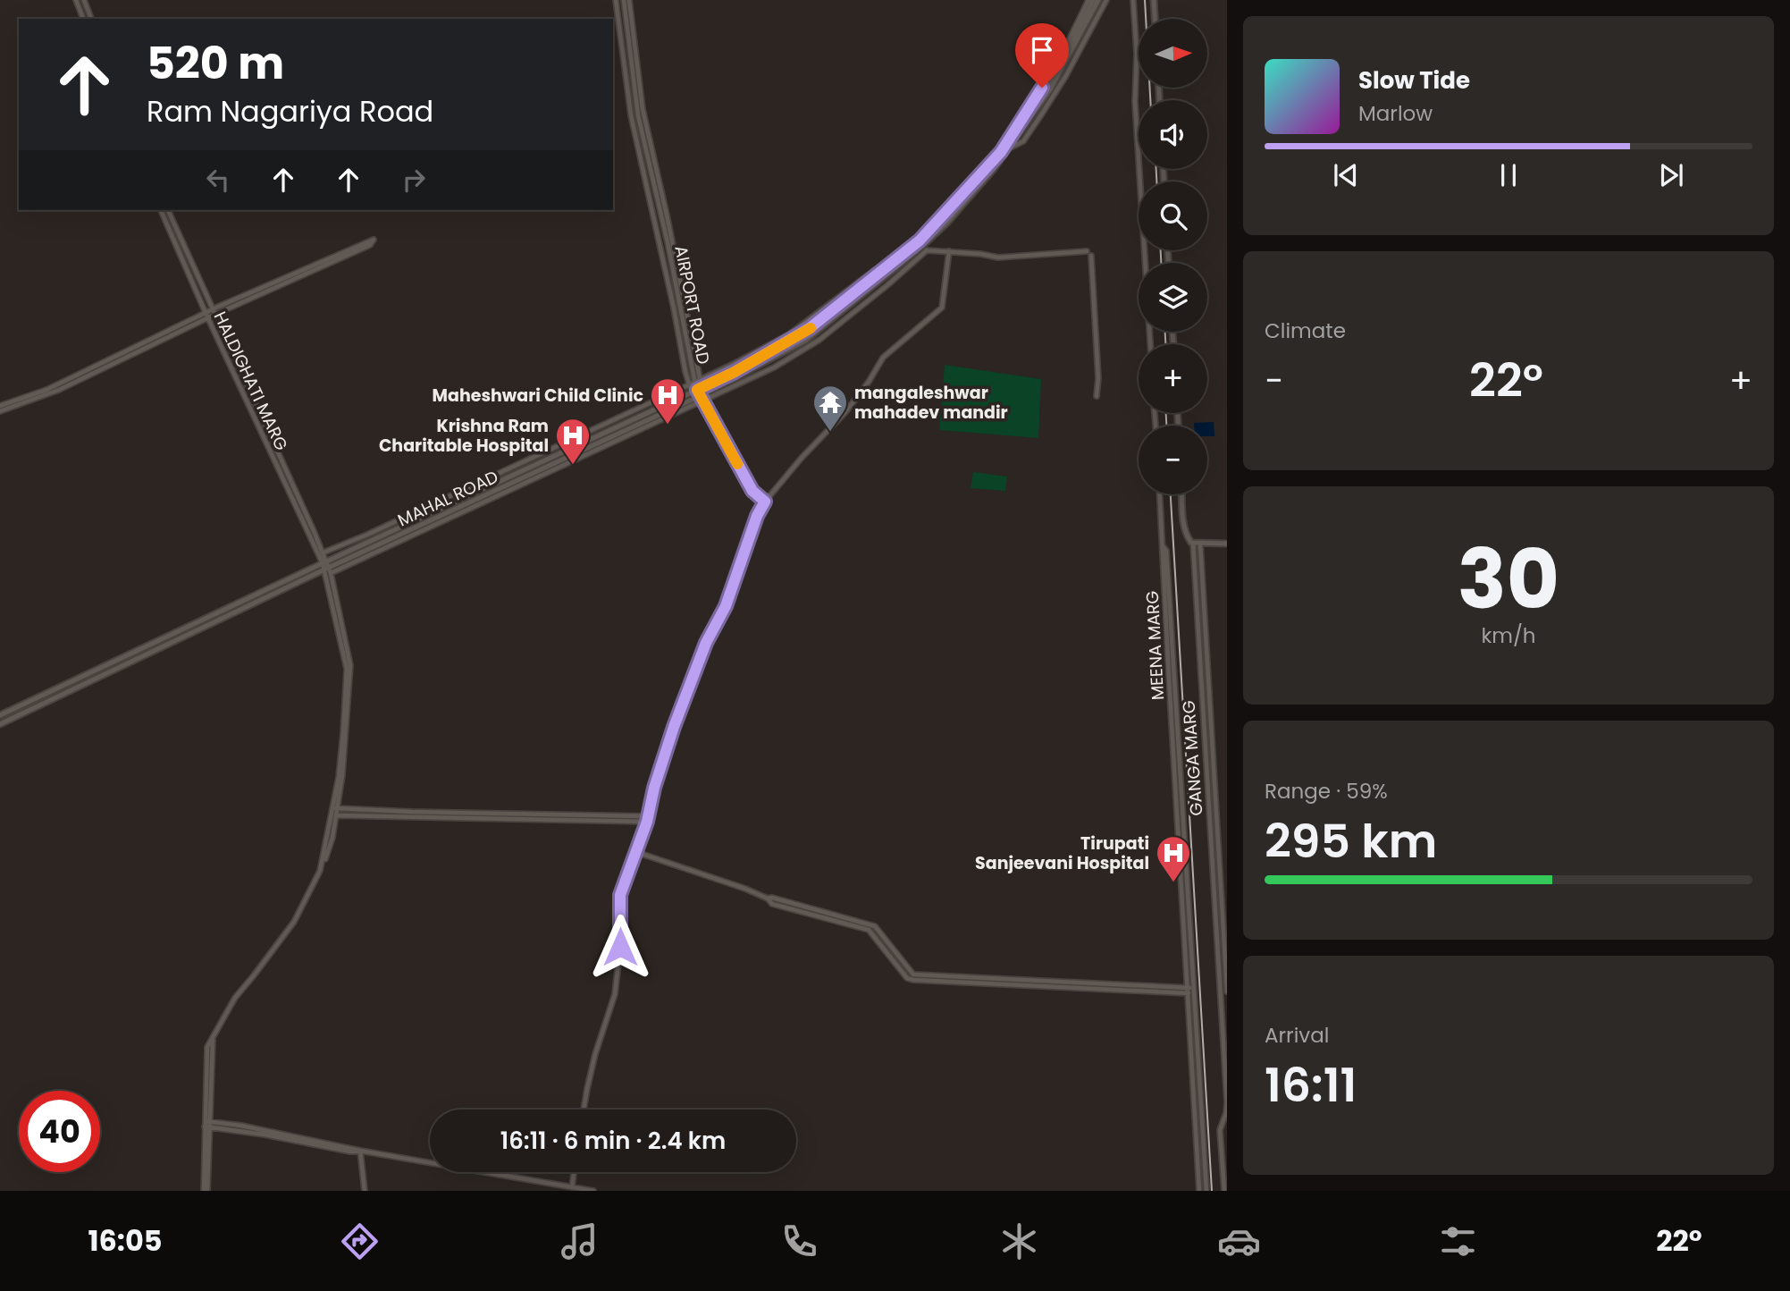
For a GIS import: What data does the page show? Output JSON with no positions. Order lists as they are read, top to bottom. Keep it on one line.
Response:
{"streets":{"main road":["MAHAL ROAD"],"street":["AIRPORT ROAD","HALDIGHATI MARG","MEENA MARG","GANGA MARG"]},"crossings":[["AIRPORT ROAD","MAHAL ROAD"],["HALDIGHATI MARG","MAHAL ROAD"]],"places":{"hospital":["Maheshwari Child Clinic","Krishna Ram Charitable Hospital","Tirupati Sanjeevani Hospital"],"temple":["mangaleshwar mahadev mandir"]},"north":"right","page":{"map_buttons":["+","−"],"turn":["520 m","Ram Nagariya Road"],"song":["Slow Tide","Marlow"],"tile":["Climate",["30","km/h"],["Range · 59%","295 km"],["Arrival","16:11"]],"heat":["−","22°","+"],"limit":"40","trip":"16:11 · 6 min · 2.4 km","tabs":["16:05","22°"]}}
